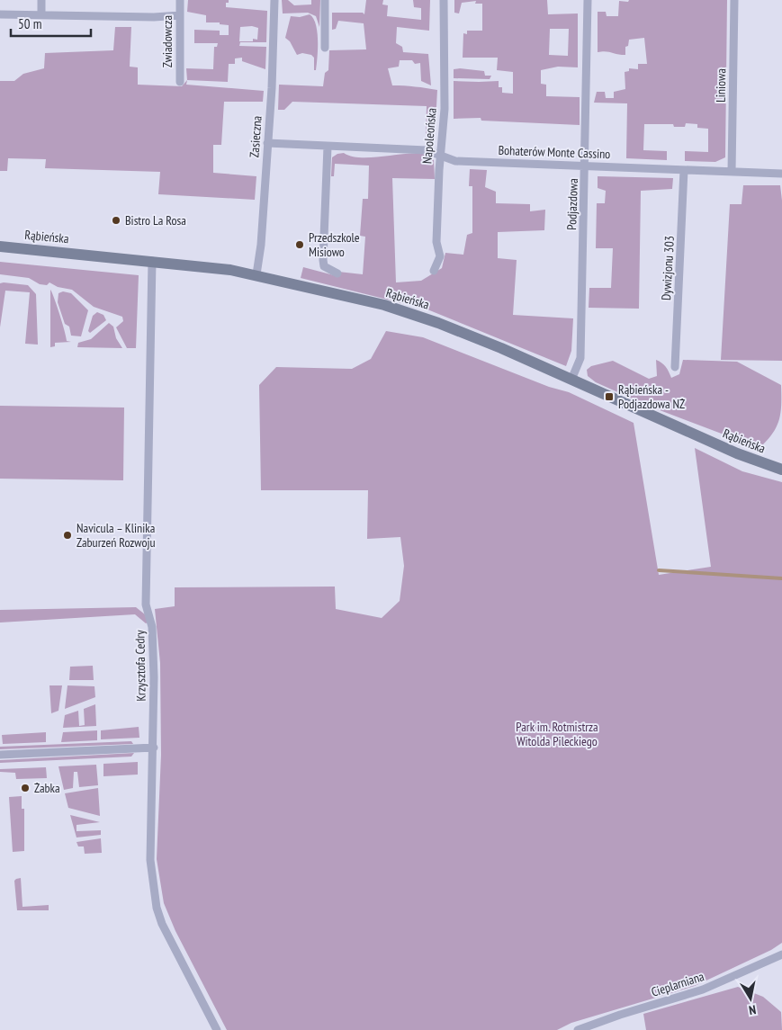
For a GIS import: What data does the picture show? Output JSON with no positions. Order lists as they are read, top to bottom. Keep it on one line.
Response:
{"streets":{"street":["Zwiadowcza","Liniowa","Napoleońska","Zasieczna","Bohaterów Monte Cassino","Podjazdowa","Rąbieńska","Dywizjonu 303","Krzysztofa Cedry","Cieplarniana"]},"crossings":[["Liniowa","Bohaterów Monte Cassino"],["Napoleońska","Bohaterów Monte Cassino"],["Zasieczna","Bohaterów Monte Cassino"],["Zasieczna","Rąbieńska"],["Bohaterów Monte Cassino","Podjazdowa"],["Bohaterów Monte Cassino","Dywizjonu 303"],["Podjazdowa","Rąbieńska"],["Rąbieńska","Krzysztofa Cedry"]],"parks":["Park im. Rotmistrza Witolda Pileckiego"],"places":{"other":["Bistro La Rosa","Przedszkole Misiowo","Navicula – Klinika Zaburzeń Rozwoju","Żabka"],"transit":["Rąbieńska - Podjazdowa NŻ"]},"scale_bar":"50 m","north":"bottom"}
